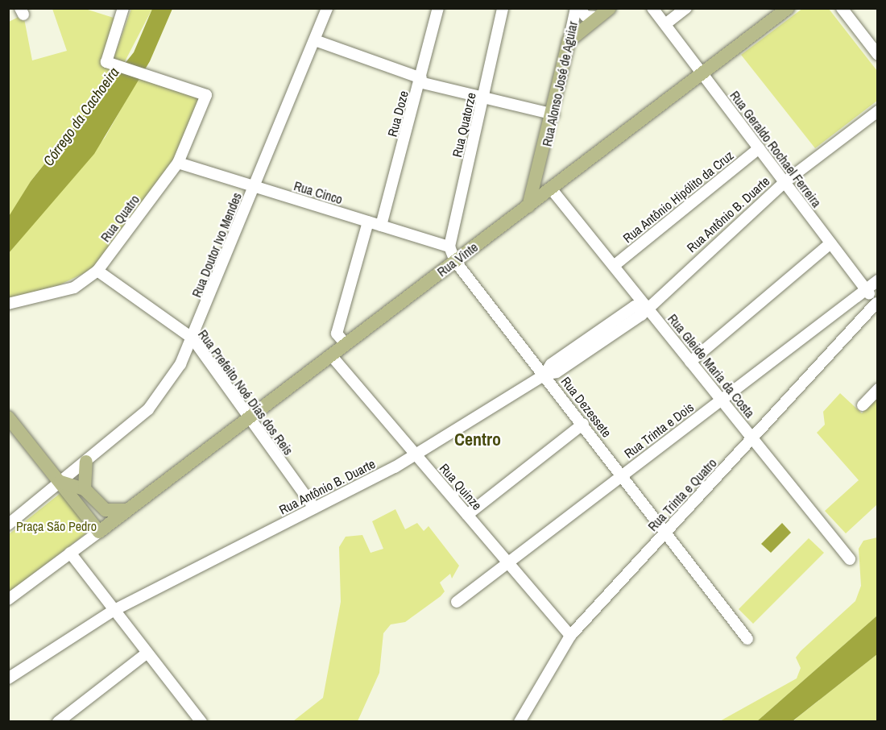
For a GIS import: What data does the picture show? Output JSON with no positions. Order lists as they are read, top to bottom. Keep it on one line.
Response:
{"streets":{"main road":["Rua Alonso José de Aguiar","Rua Vinte"],"street":["Rua Doze","Rua Quatorze","Rua Geraldo Rochael Ferreira","Rua Cinco","Rua Antônio Hipólito da Cruz","Rua Antônio B. Duarte","Rua Quatro","Rua Doutor Ivo Mendes","Rua Gleide Maria da Costa","Rua Prefeito Noé Dias dos Reis","Rua Dezessete","Rua Trinta e Dois","Rua Quinze","Rua Trinta e Quatro"]},"crossings":[["Rua Alonso José de Aguiar","Rua Vinte"],["Rua Doze","Rua Cinco"],["Rua Quatorze","Rua Cinco"],["Rua Quatorze","Rua Dezessete"],["Rua Geraldo Rochael Ferreira","Rua Antônio Hipólito da Cruz"],["Rua Geraldo Rochael Ferreira","Rua Antônio B. Duarte"],["Rua Geraldo Rochael Ferreira","Rua Vinte"],["Rua Geraldo Rochael Ferreira","Rua Trinta e Dois"],["Rua Geraldo Rochael Ferreira","Rua Trinta e Quatro"],["Rua Cinco","Rua Quatro"],["Rua Cinco","Rua Doutor Ivo Mendes"],["Rua Cinco","Rua Dezessete"],["Rua Antônio Hipólito da Cruz","Rua Gleide Maria da Costa"],["Rua Antônio B. Duarte","Rua Gleide Maria da Costa"],["Rua Antônio B. Duarte","Rua Prefeito Noé Dias dos Reis"],["Rua Antônio B. Duarte","Rua Dezessete"],["Rua Antônio B. Duarte","Rua Quinze"],["Rua Quatro","Rua Prefeito Noé Dias dos Reis"],["Rua Doutor Ivo Mendes","Rua Prefeito Noé Dias dos Reis"],["Rua Vinte","Rua Gleide Maria da Costa"],["Rua Vinte","Rua Prefeito Noé Dias dos Reis"],["Rua Vinte","Rua Dezessete"],["Rua Vinte","Rua Quinze"],["Rua Gleide Maria da Costa","Rua Trinta e Dois"],["Rua Gleide Maria da Costa","Rua Trinta e Quatro"],["Rua Dezessete","Rua Trinta e Dois"],["Rua Dezessete","Rua Trinta e Quatro"],["Rua Trinta e Dois","Rua Quinze"],["Rua Quinze","Rua Trinta e Quatro"]],"districts":["Centro"],"water":["Córrego da Cachoeira"],"parks":["Praça São Pedro"]}
